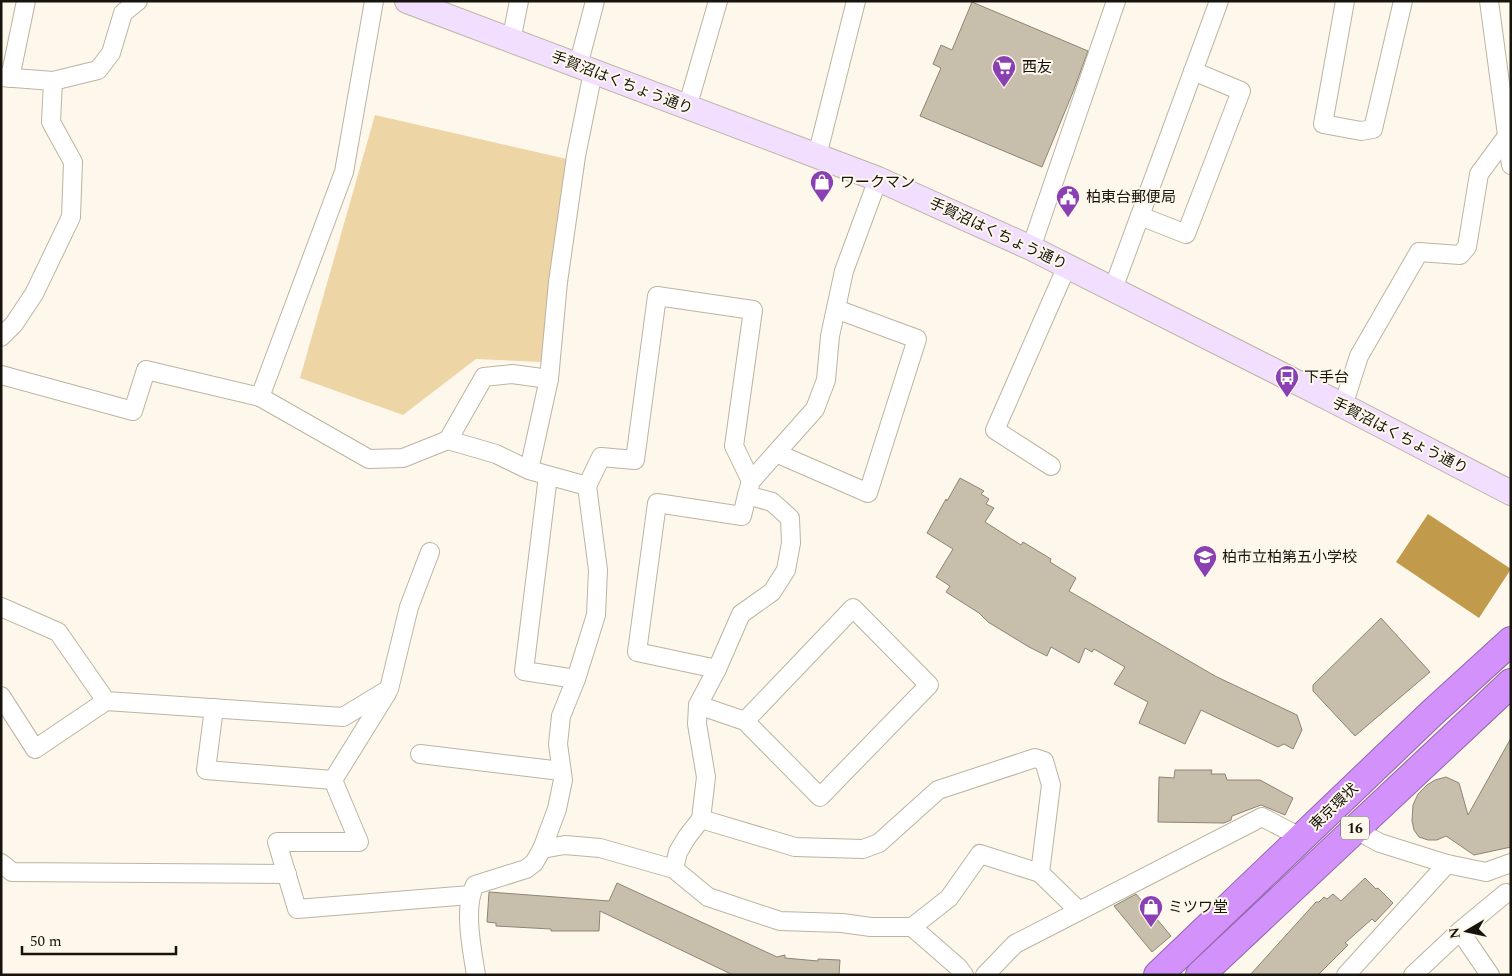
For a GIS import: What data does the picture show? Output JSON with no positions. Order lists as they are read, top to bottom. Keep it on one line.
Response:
{"streets":{"highway":["東京環状","16"],"street":["手賀沼はくちょう通り"]},"places":{"supermarket":["西友"],"shop":["ワークマン","ミツワ堂"],"public building":["柏東台郵便局"],"bus stop":["下手台"],"school or university":["柏市立柏第五小学校"]},"scale_bar":"50 m","north":"left"}
